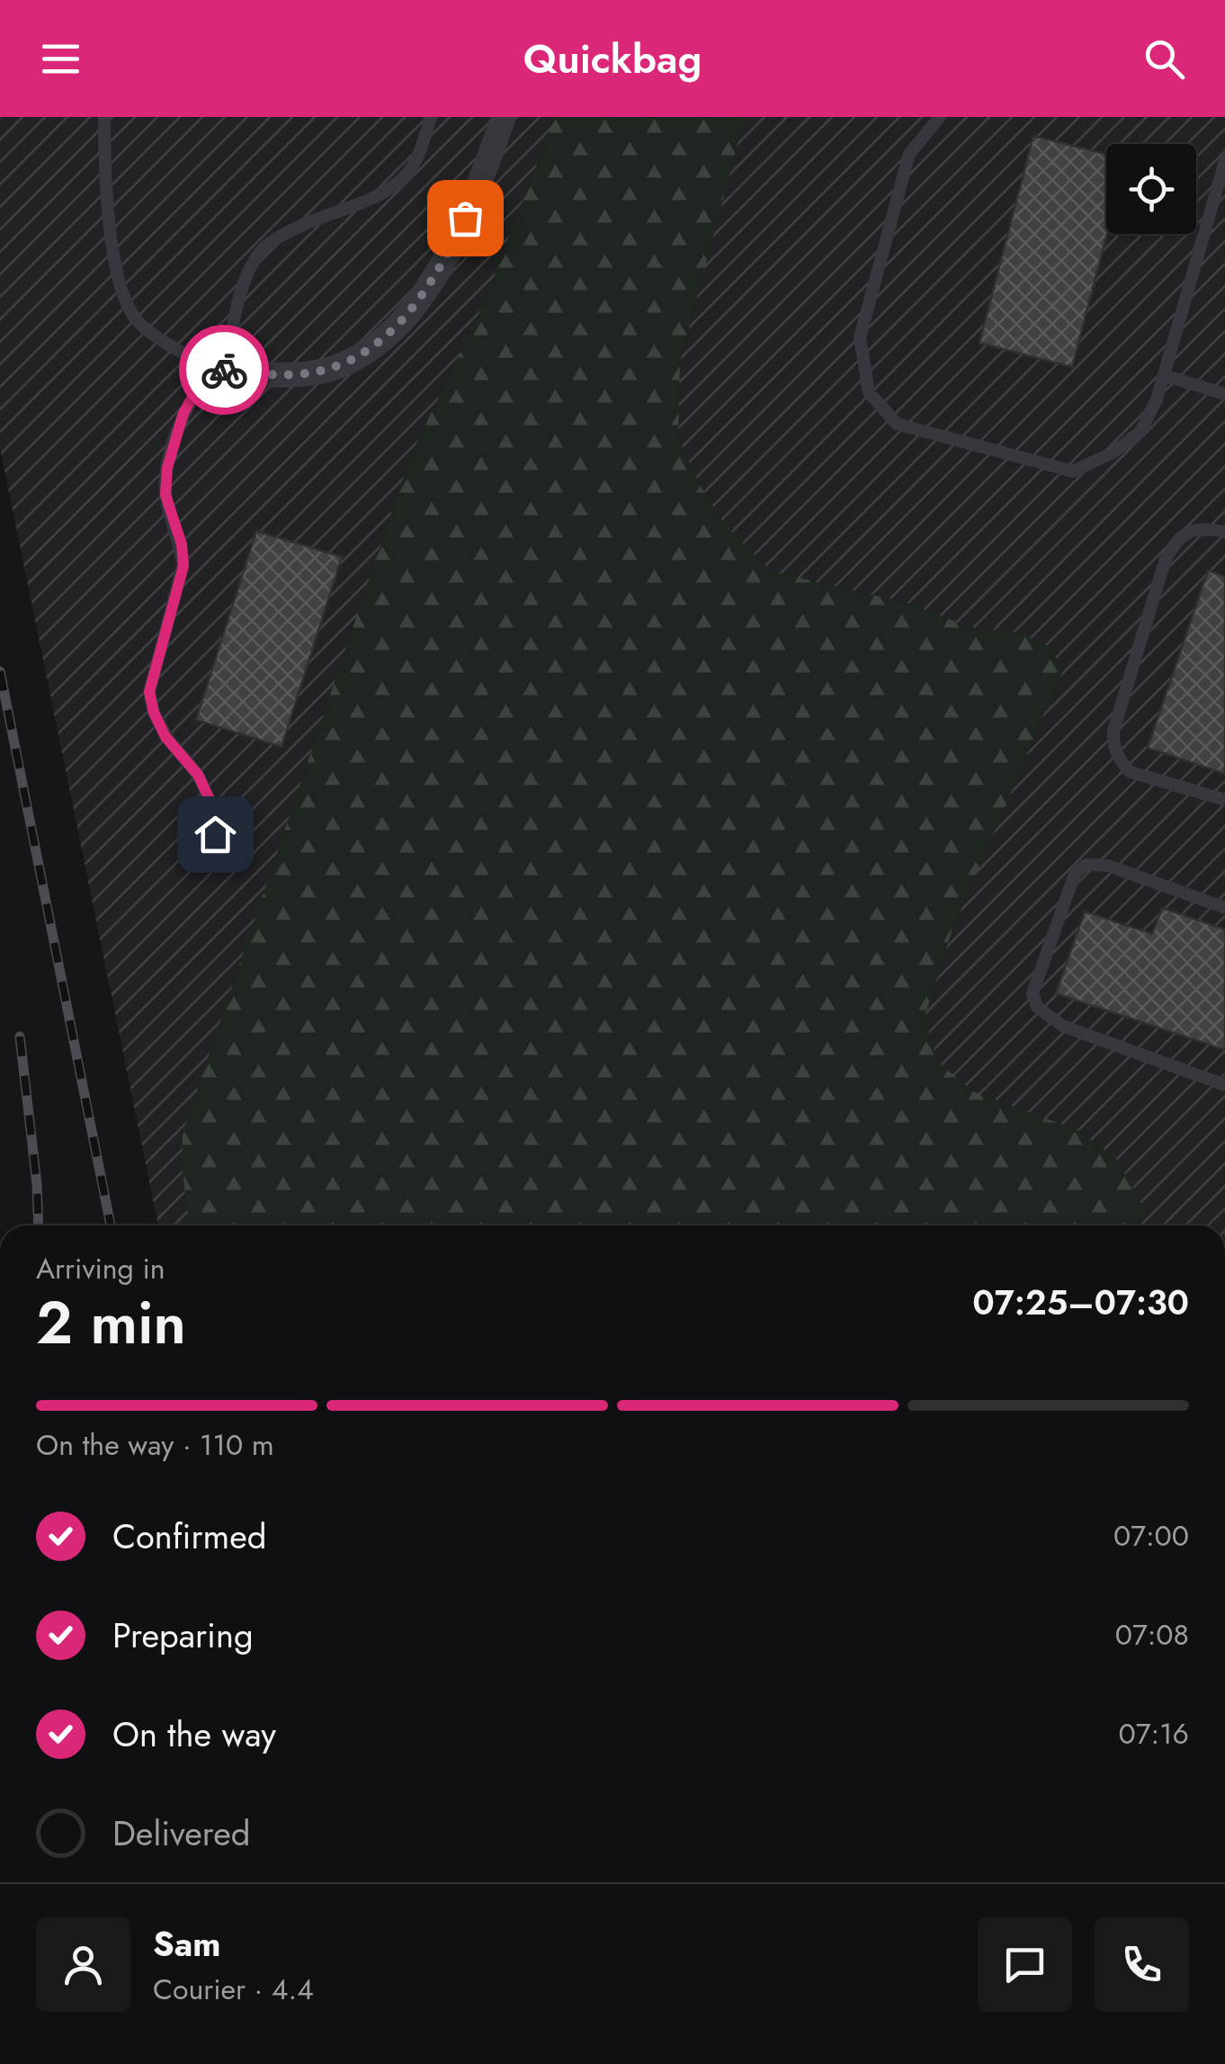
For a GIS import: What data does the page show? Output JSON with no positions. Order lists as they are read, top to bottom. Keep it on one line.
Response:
{"page":{"header":"Quickbag","heading":["2 min","Arriving in","07:25–07:30"],"panel":["Sam","Courier · 4.4"],"bar":"On the way · 110 m","list":[["Confirmed","07:00"],["Preparing","07:08"],["On the way","07:16"],"Delivered"]}}
